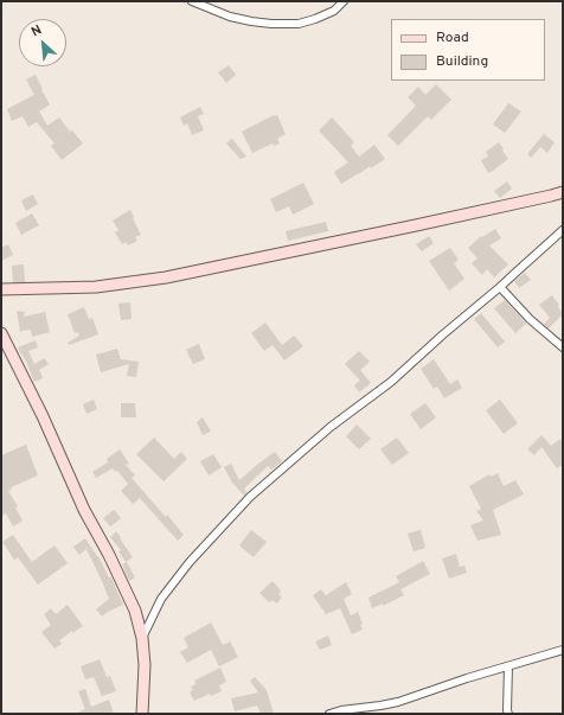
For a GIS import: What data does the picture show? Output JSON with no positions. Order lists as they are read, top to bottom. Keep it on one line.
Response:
{"legend":["Road","Building"],"north":"top left"}
